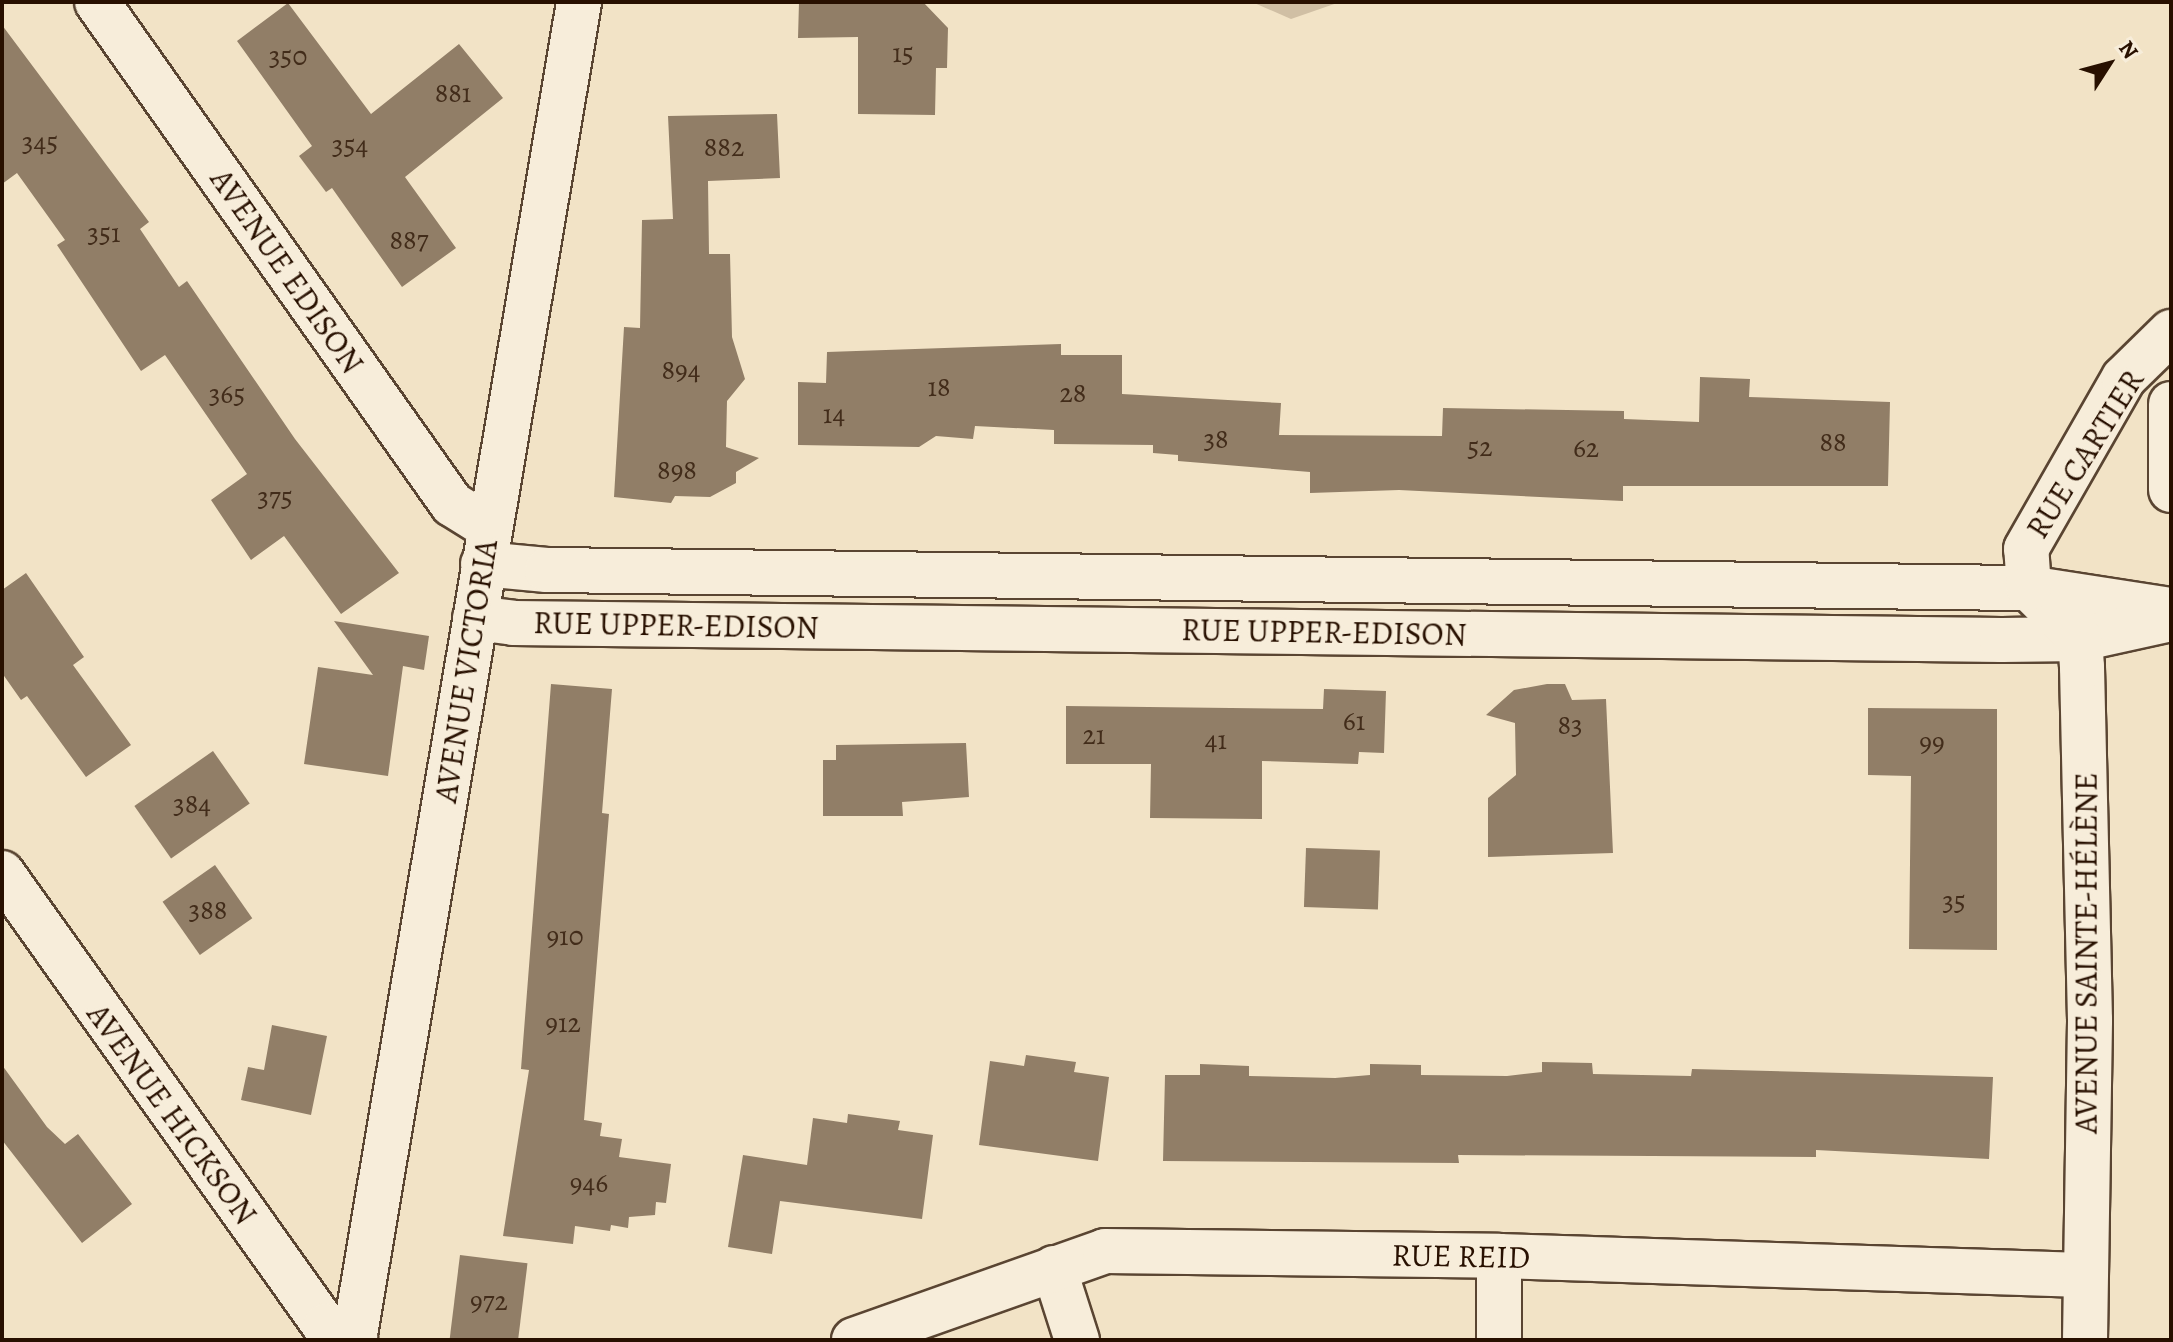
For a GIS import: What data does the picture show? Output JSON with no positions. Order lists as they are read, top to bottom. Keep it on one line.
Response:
{"streets":{"street":["AVENUE EDISON","RUE CARTIER","RUE UPPER-EDISON","AVENUE VICTORIA","AVENUE SAINTE-HÉLÈNE","AVENUE HICKSON","RUE REID"]},"crossings":[["AVENUE EDISON","RUE UPPER-EDISON"],["AVENUE EDISON","AVENUE VICTORIA"],["RUE CARTIER","RUE UPPER-EDISON"],["RUE UPPER-EDISON","AVENUE VICTORIA"],["RUE UPPER-EDISON","AVENUE SAINTE-HÉLÈNE"],["AVENUE VICTORIA","AVENUE HICKSON"],["AVENUE SAINTE-HÉLÈNE","RUE REID"]],"house_numbers":["15","350","881","345","354","882","351","887","894","18","28","365","14","38","88","52","62","898","375","61","83","21","41","99","384","35","388","910","912","946","972"],"north":"top right"}
